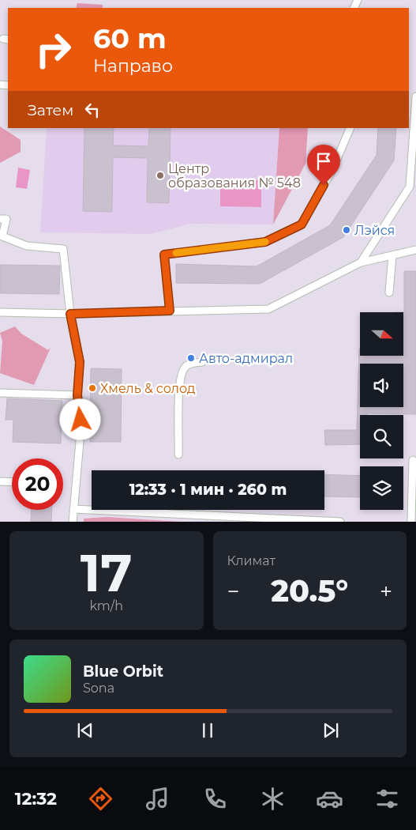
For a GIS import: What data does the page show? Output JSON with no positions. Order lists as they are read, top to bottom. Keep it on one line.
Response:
{"places":["Центр образования № 548","Лэйся","Авто-адмирал","Хмель & солод"],"north":"right","page":{"turn":["60 m","Направо"],"then":"Затем","limit":"20","trip":"12:33 · 1 мин · 260 m","tile":[["17","km/h"],"Климат"],"heat":["−","20.5°","+"],"song":["Blue Orbit","Sona"],"tabs":"12:32"}}
